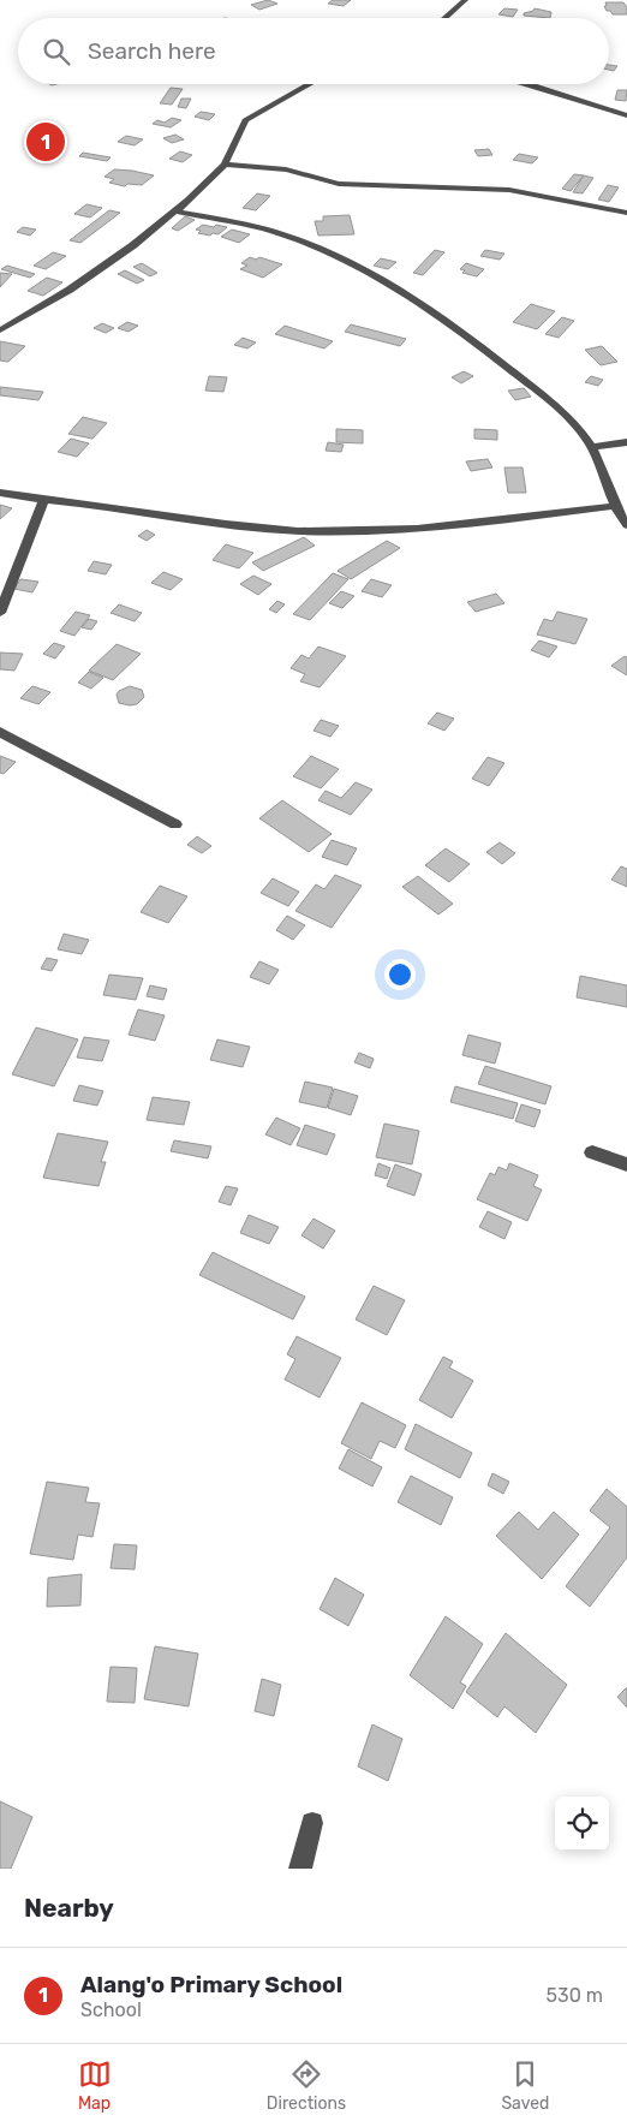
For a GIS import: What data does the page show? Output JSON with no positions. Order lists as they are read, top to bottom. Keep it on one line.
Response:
{"page":{"search":"Search here","pins":"1","heading":"Nearby","list":[{"mark":"1","name":"Alang'o Primary School","note":"School","value":"530 m"}],"nav":["Map","Directions","Saved"]}}
